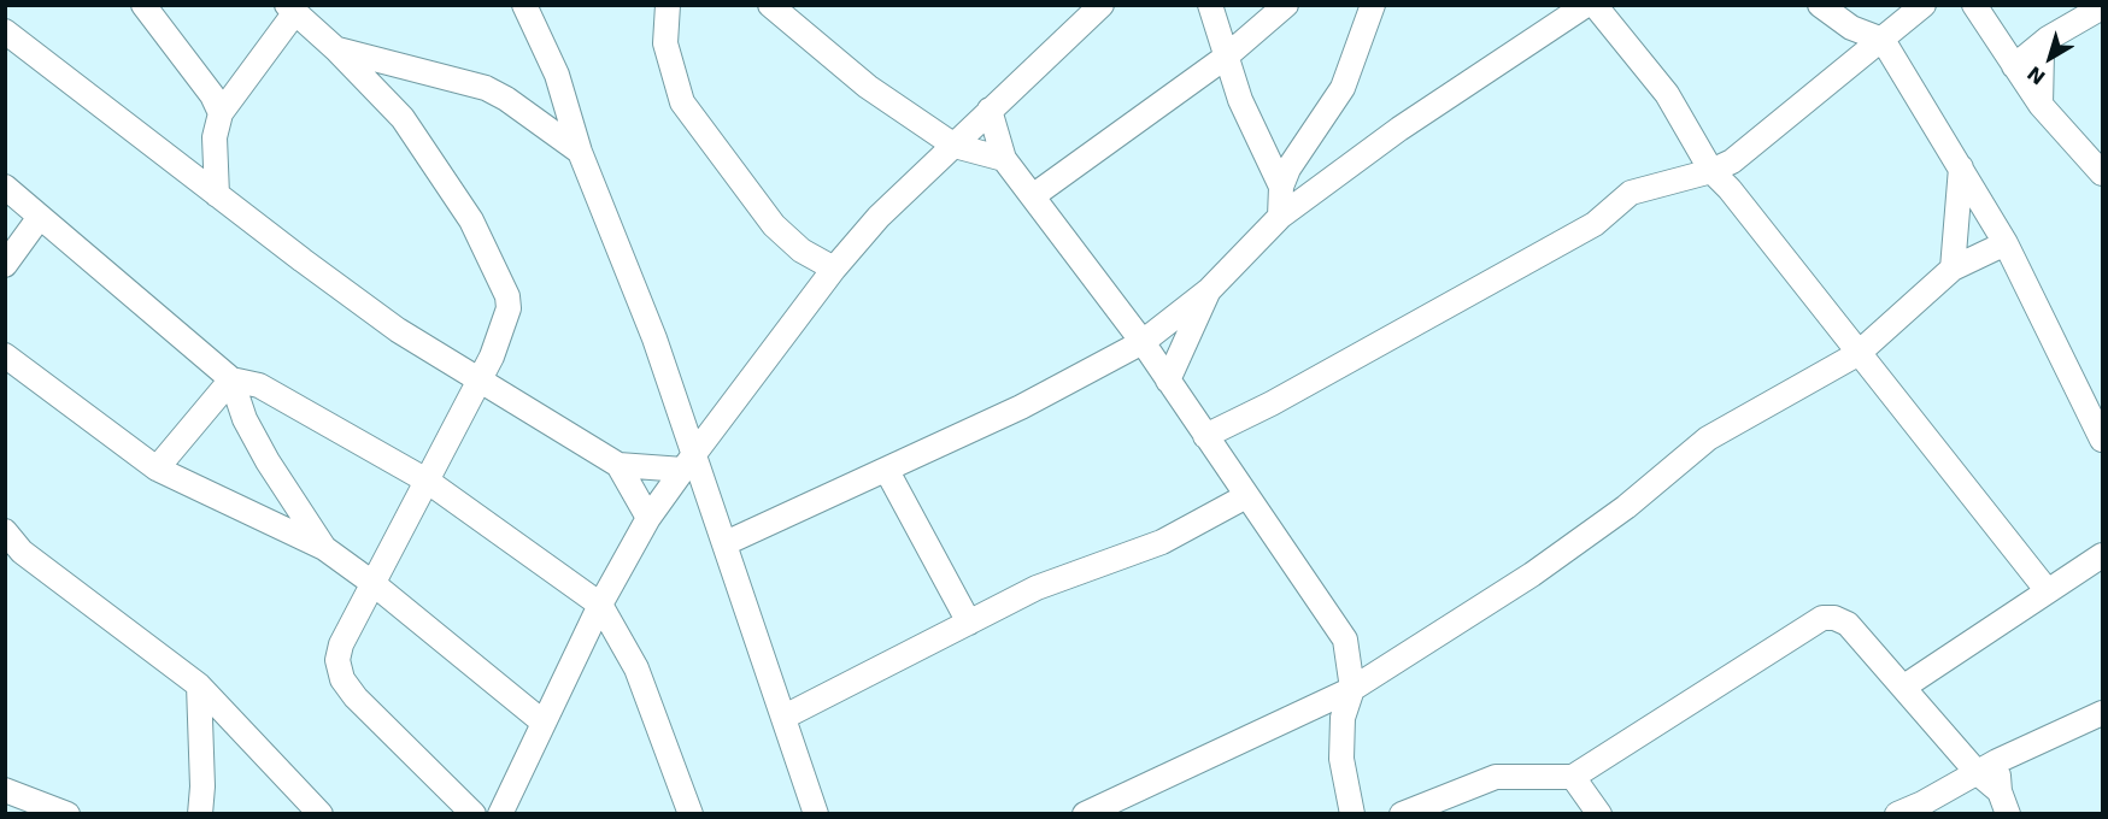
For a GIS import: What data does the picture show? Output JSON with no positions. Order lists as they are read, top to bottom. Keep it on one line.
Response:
{"north":"bottom left"}
